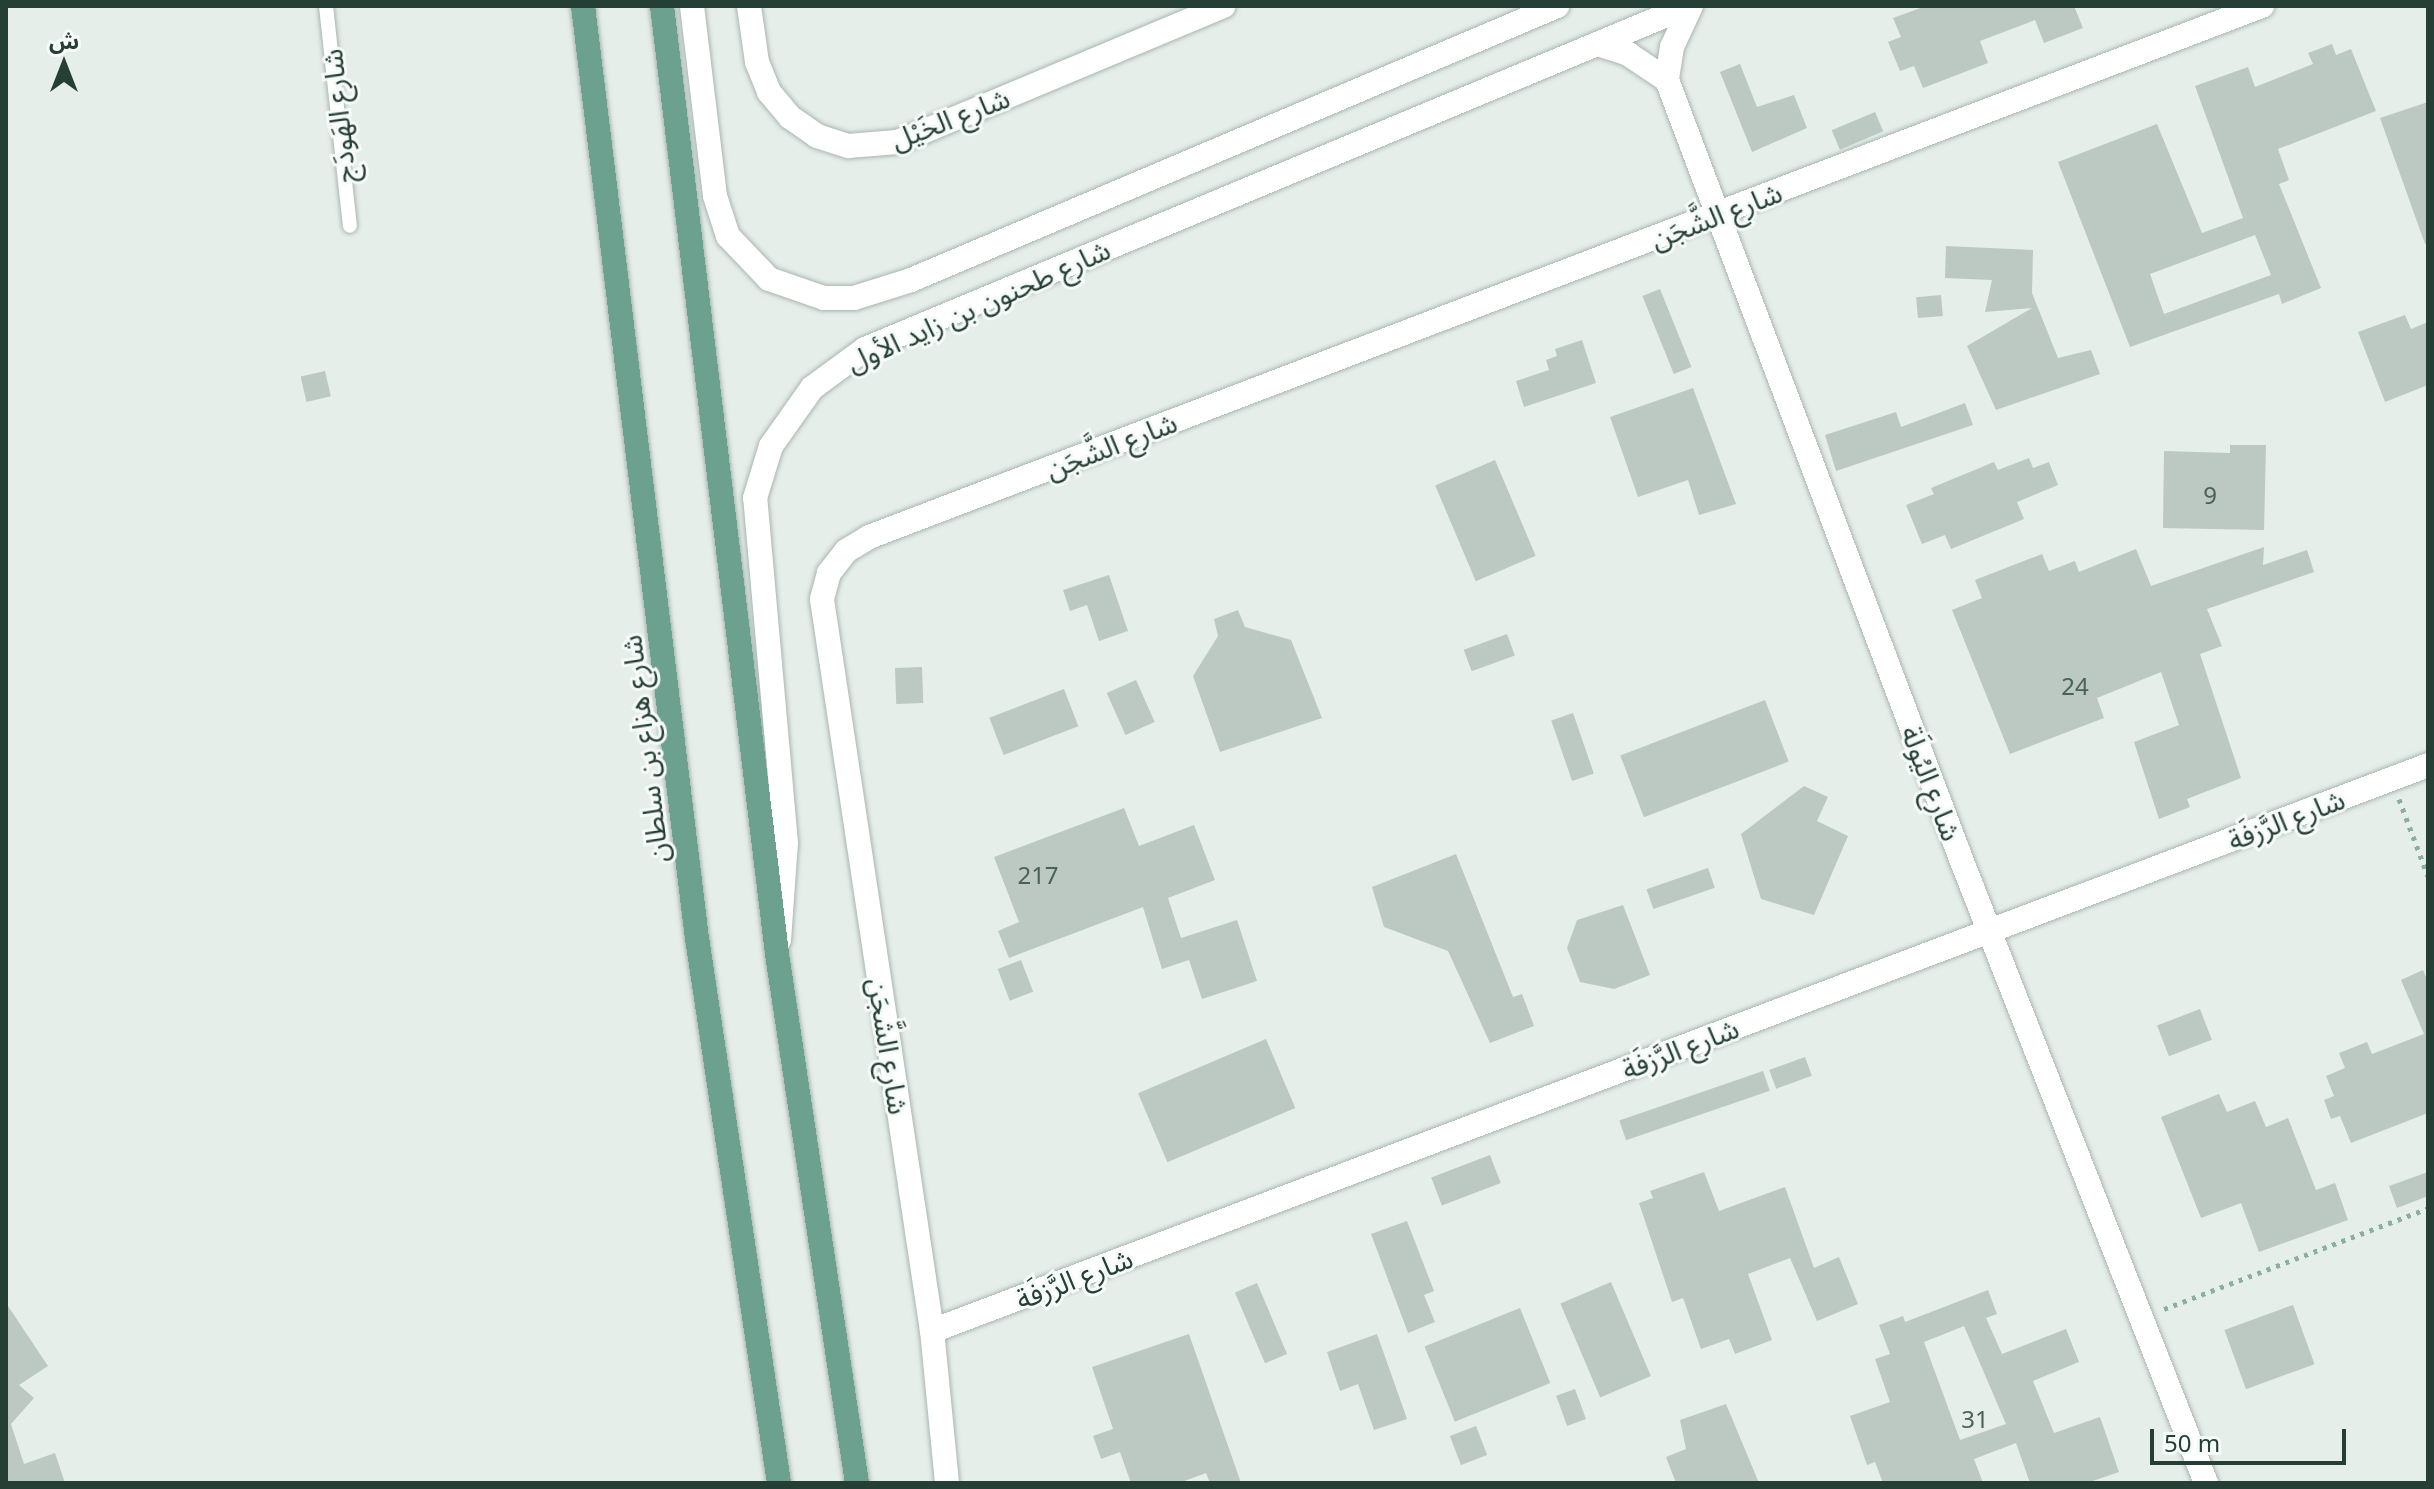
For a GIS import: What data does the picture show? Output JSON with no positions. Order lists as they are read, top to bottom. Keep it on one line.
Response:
{"streets":{"main road":["شارع هزاع بن سلطان"],"street":["شارع الخَيْل","شارع الشَّجَن","شارع طحنون بن زايد الأول","شارع اليُولَة","شارع الرَّزفَة"],"lane":["شارع الهَودَج"]},"crossings":[["شارع الشَّجَن","شارع اليُولَة"],["شارع الشَّجَن","شارع الرَّزفَة"],["شارع اليُولَة","شارع الرَّزفَة"]],"house_numbers":["9","24","217","31"],"scale_bar":"50 m","north":"top"}
